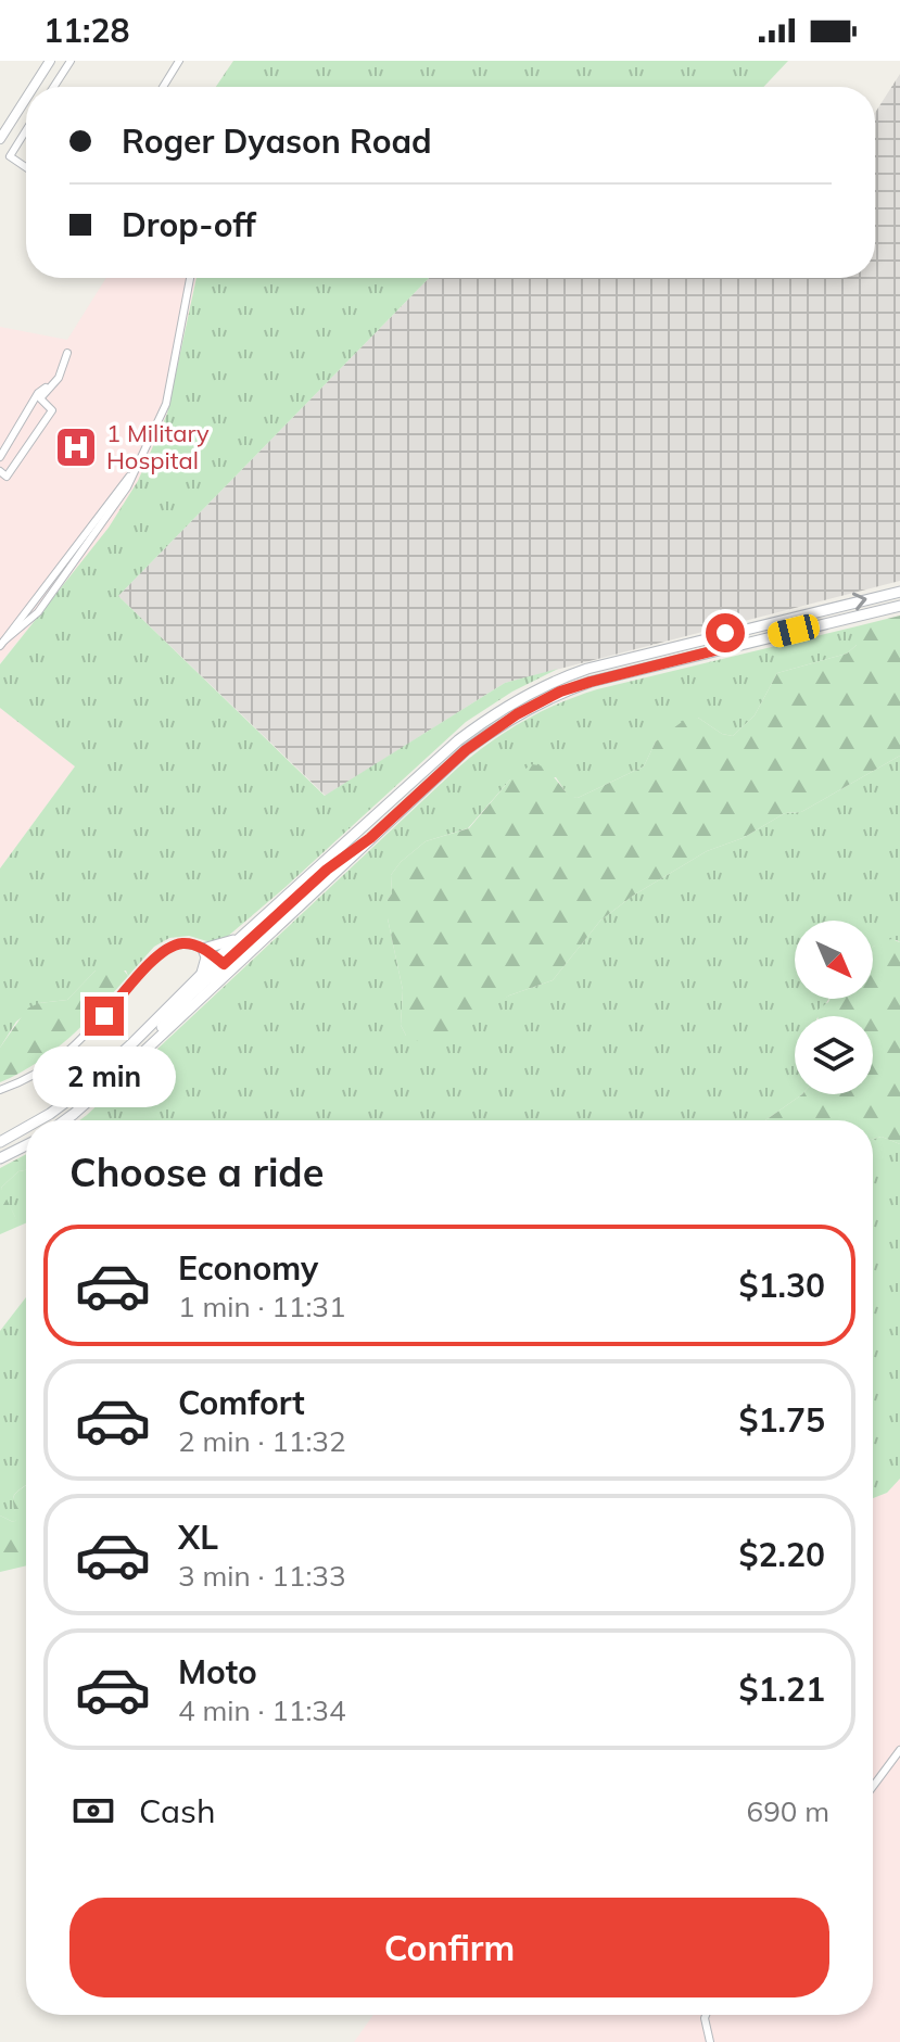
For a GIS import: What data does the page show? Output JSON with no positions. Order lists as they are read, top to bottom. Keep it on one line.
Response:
{"places":{"hospital":["1 Military Hospital"]},"north":"bottom right","page":{"status":"11:28","banner":["Roger Dyason Road","Drop-off"],"bubble":"2 min","heading":"Choose a ride","list":[{"name":"Economy","note":"1 min · 11:31","value":"$1.30"},{"name":"Comfort","note":"2 min · 11:32","value":"$1.75"},{"name":"XL","note":"3 min · 11:33","value":"$2.20"},{"name":"Moto","note":"4 min · 11:34","value":"$1.21"}],"pay":["Cash","690 m"],"buttons":"Confirm"}}
